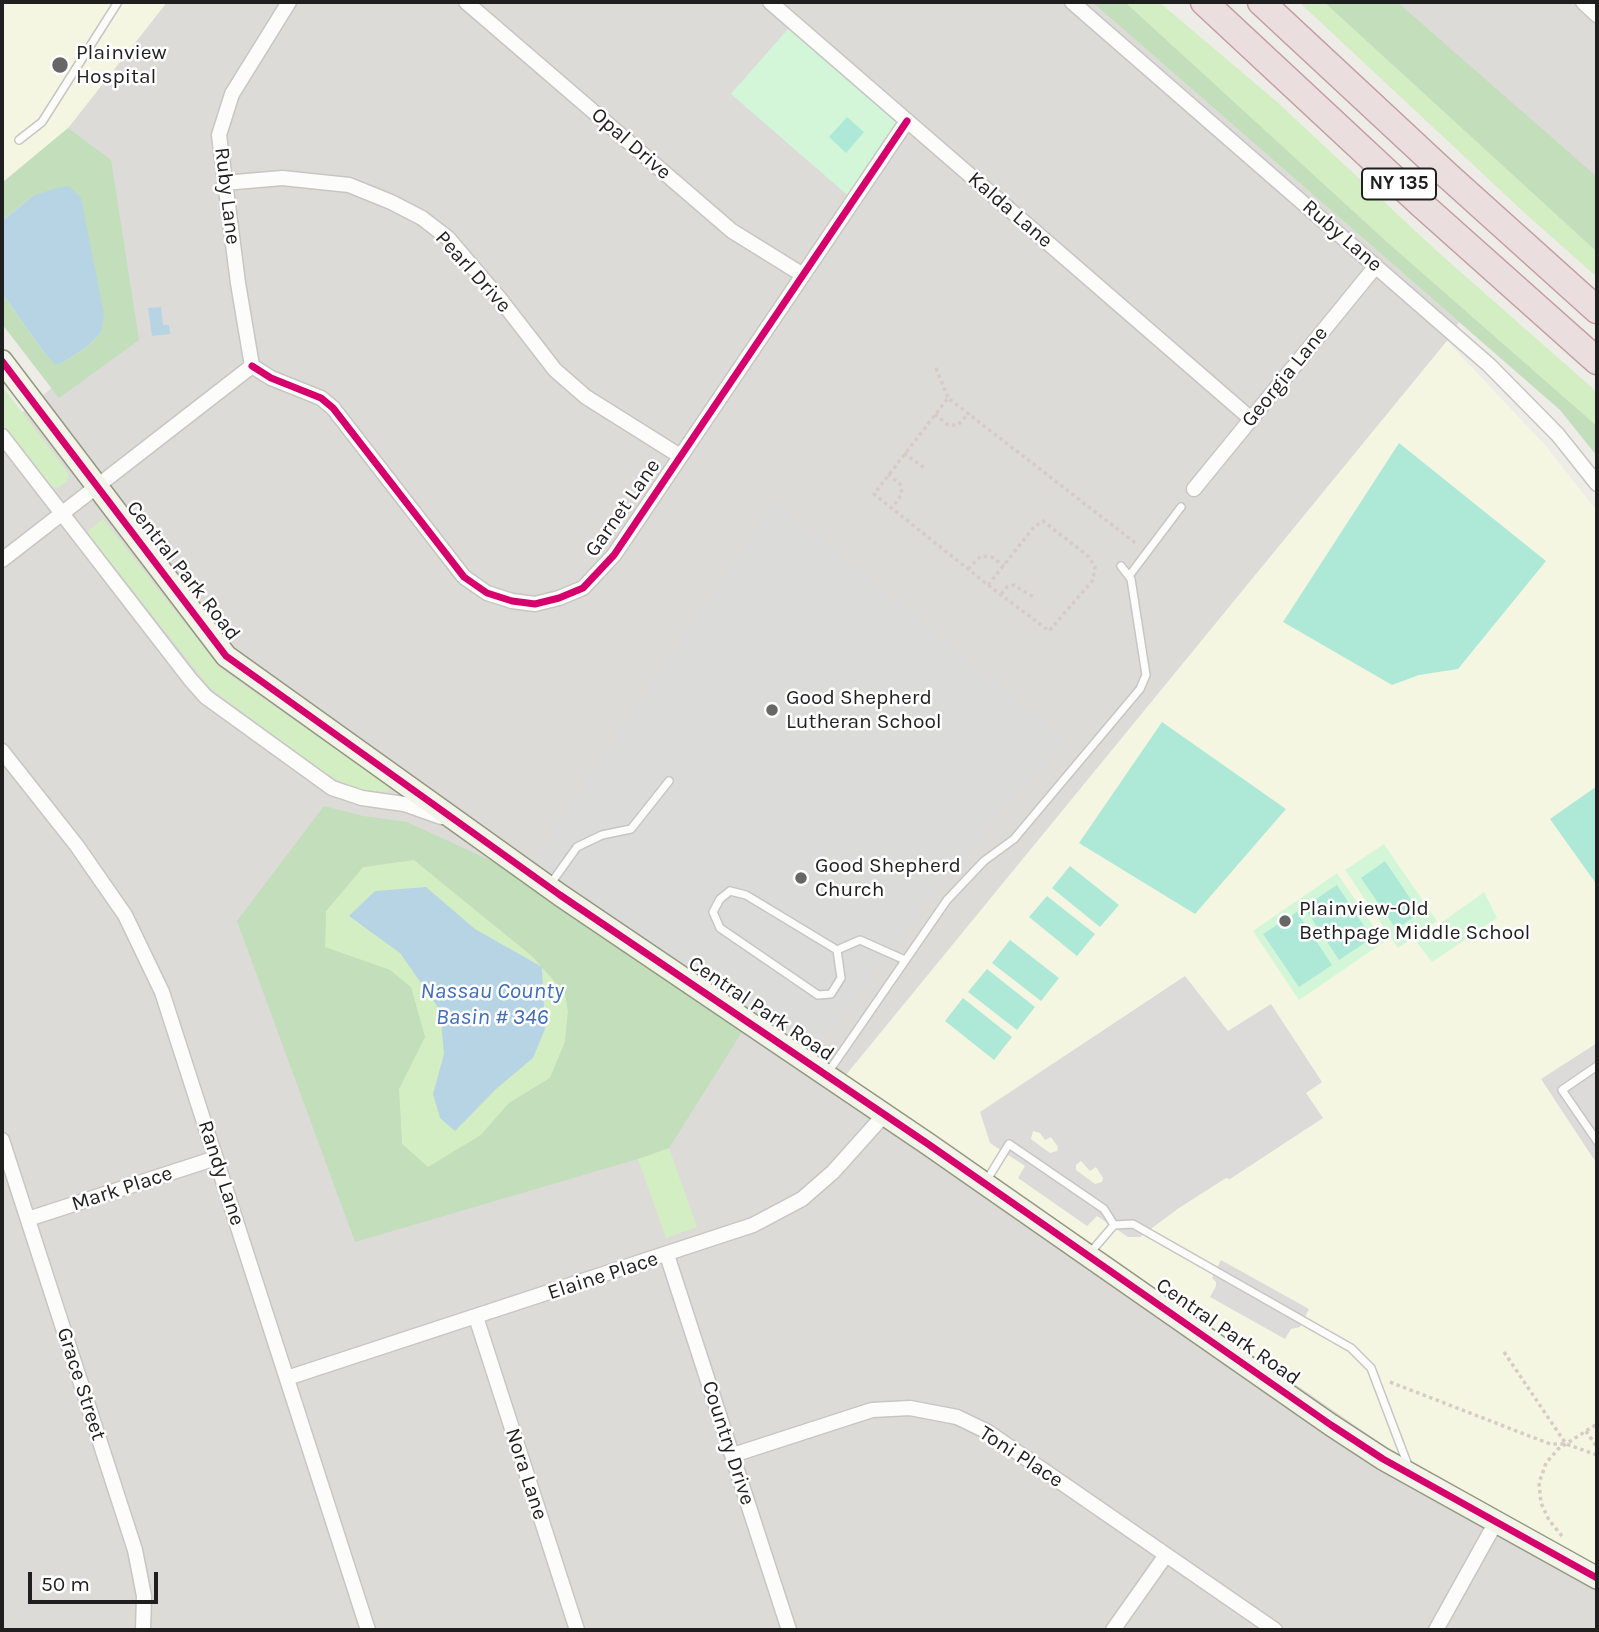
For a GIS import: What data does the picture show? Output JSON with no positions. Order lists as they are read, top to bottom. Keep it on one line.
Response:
{"streets":{"highway":["NY 135"],"street":["Opal Drive","Ruby Lane","Kalda Lane","Pearl Drive","Georgia Lane","Garnet Lane","Central Park Road","Randy Lane","Mark Place","Elaine Place","Grace Street","Country Drive","Toni Place","Nora Lane"]},"crossings":[["Opal Drive","Garnet Lane"],["Ruby Lane","Pearl Drive"],["Ruby Lane","Georgia Lane"],["Ruby Lane","Garnet Lane"],["Kalda Lane","Georgia Lane"],["Kalda Lane","Garnet Lane"],["Pearl Drive","Garnet Lane"],["Central Park Road","Elaine Place"],["Randy Lane","Mark Place"],["Randy Lane","Elaine Place"],["Mark Place","Grace Street"],["Elaine Place","Country Drive"],["Elaine Place","Nora Lane"],["Country Drive","Toni Place"]],"water":["Nassau County Basin # 346"],"places":["Plainview Hospital","Good Shepherd Lutheran School","Good Shepherd Church","Plainview-Old Bethpage Middle School"],"scale_bar":"50 m"}
